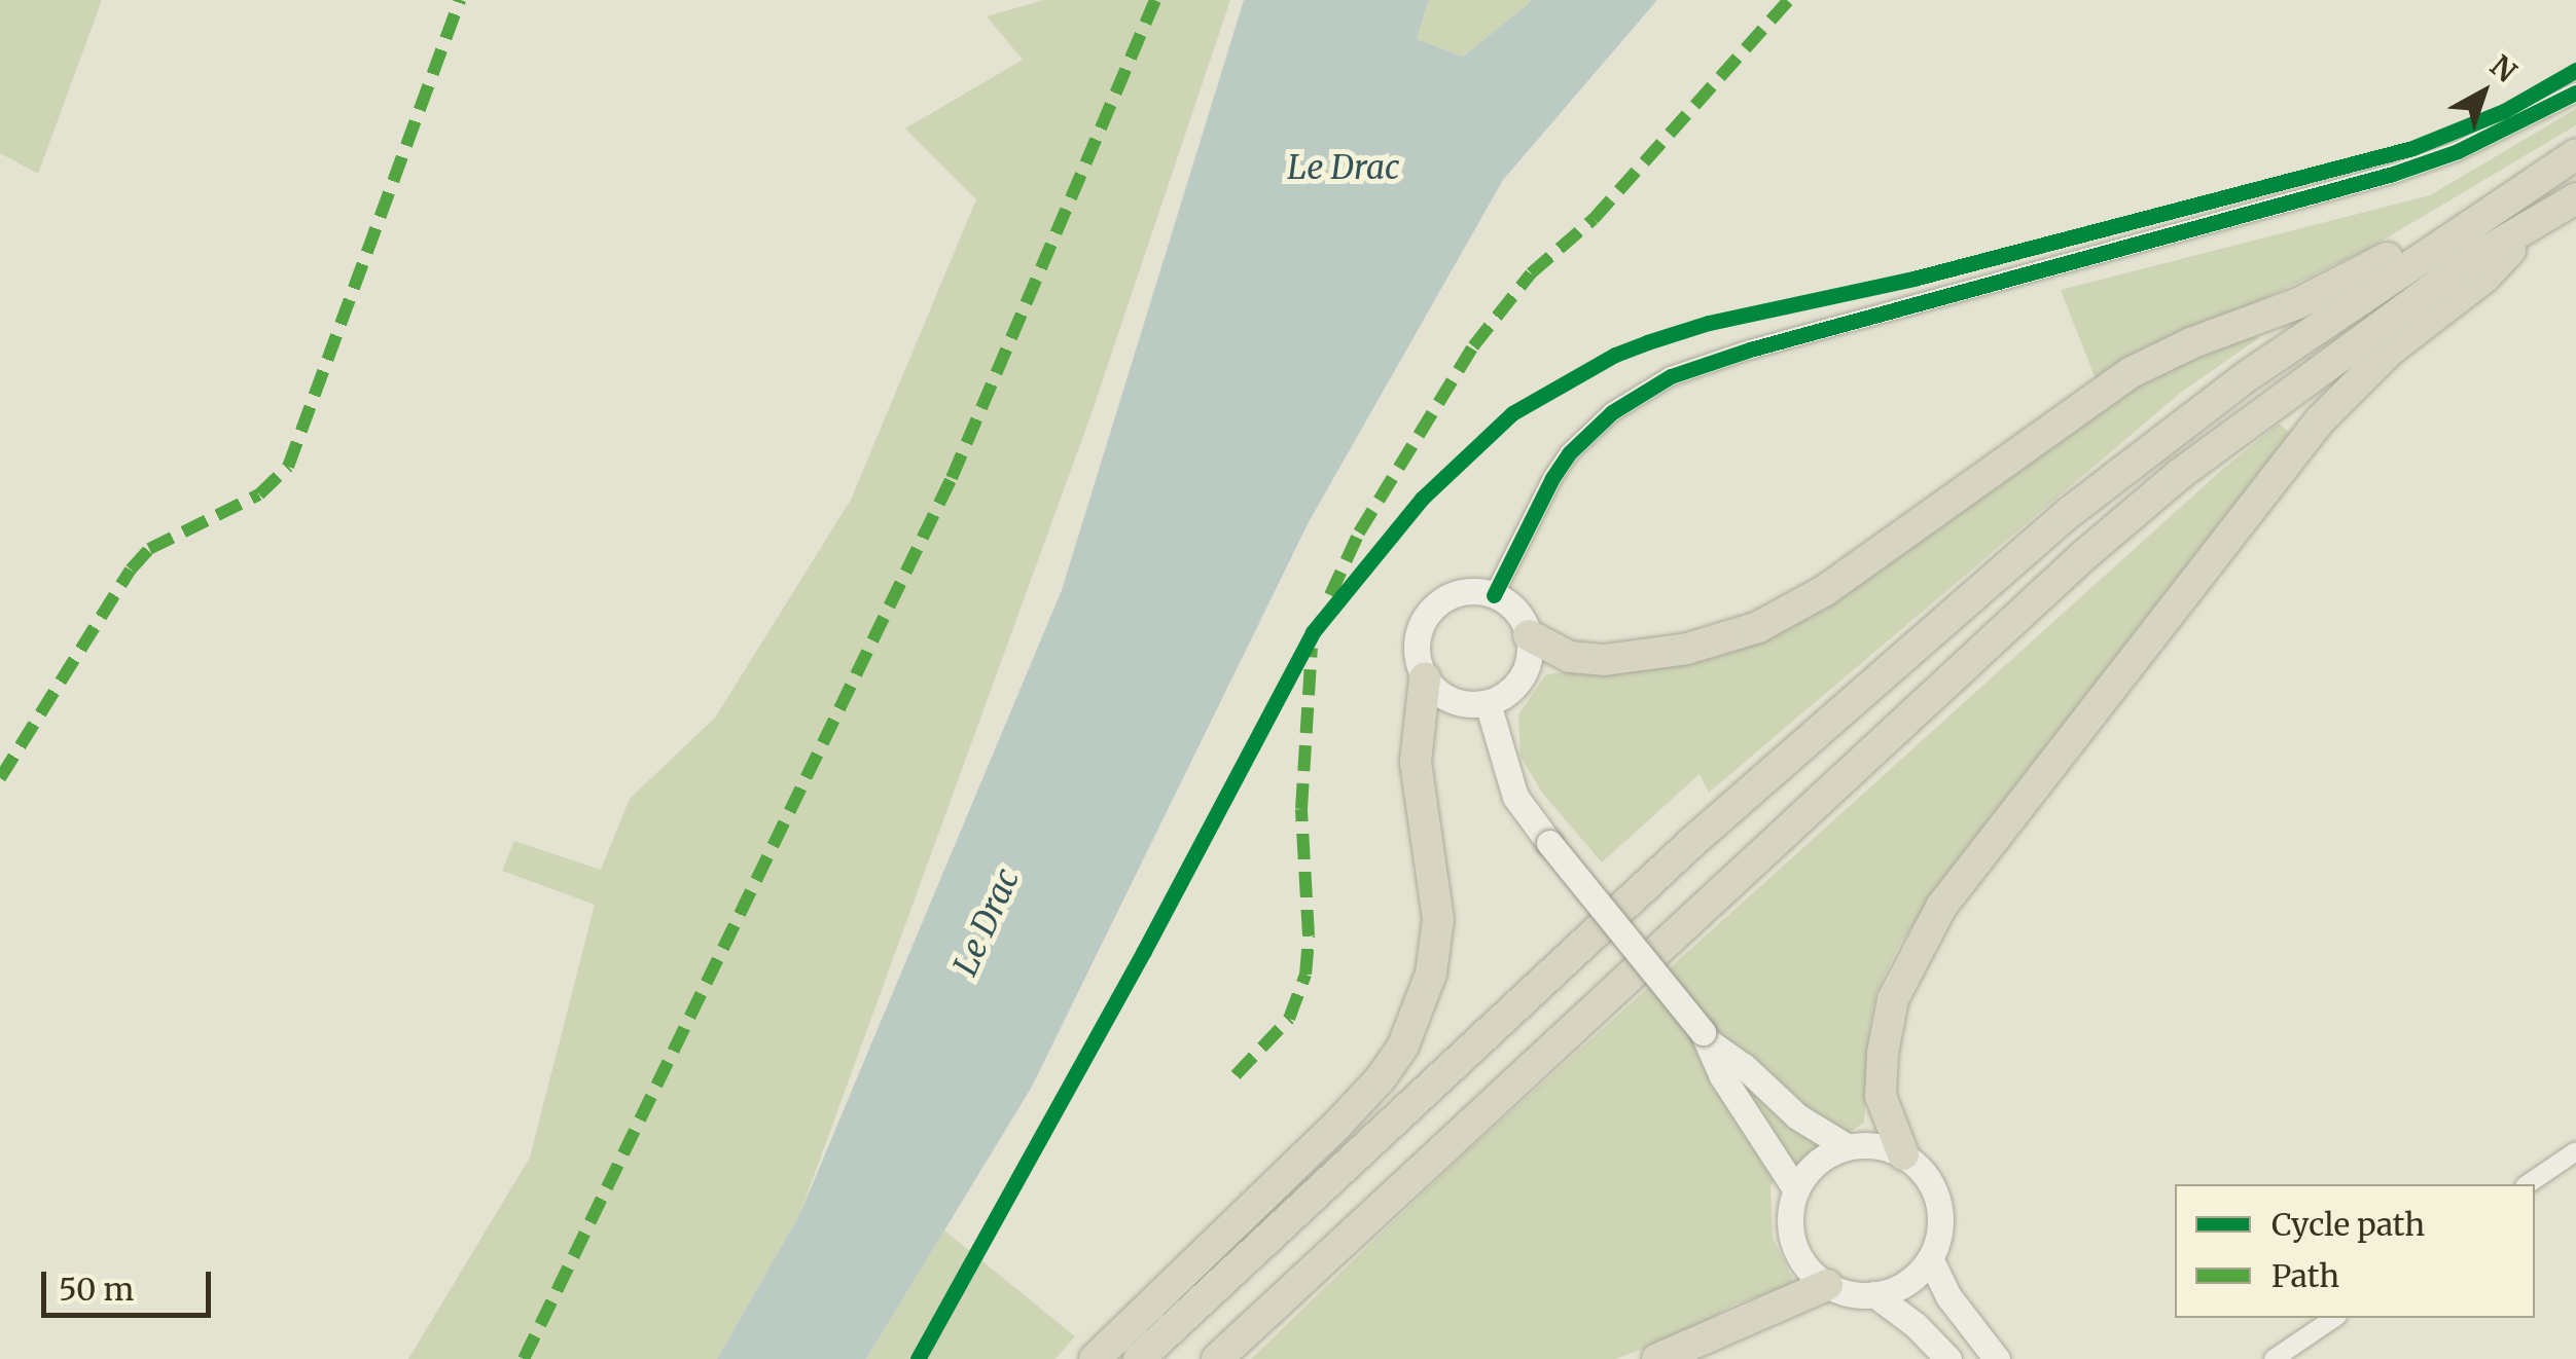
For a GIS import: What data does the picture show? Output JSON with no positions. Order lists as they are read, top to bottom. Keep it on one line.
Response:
{"water":["Le Drac"],"legend":["Cycle path","Path"],"scale_bar":"50 m","north":"top right"}
